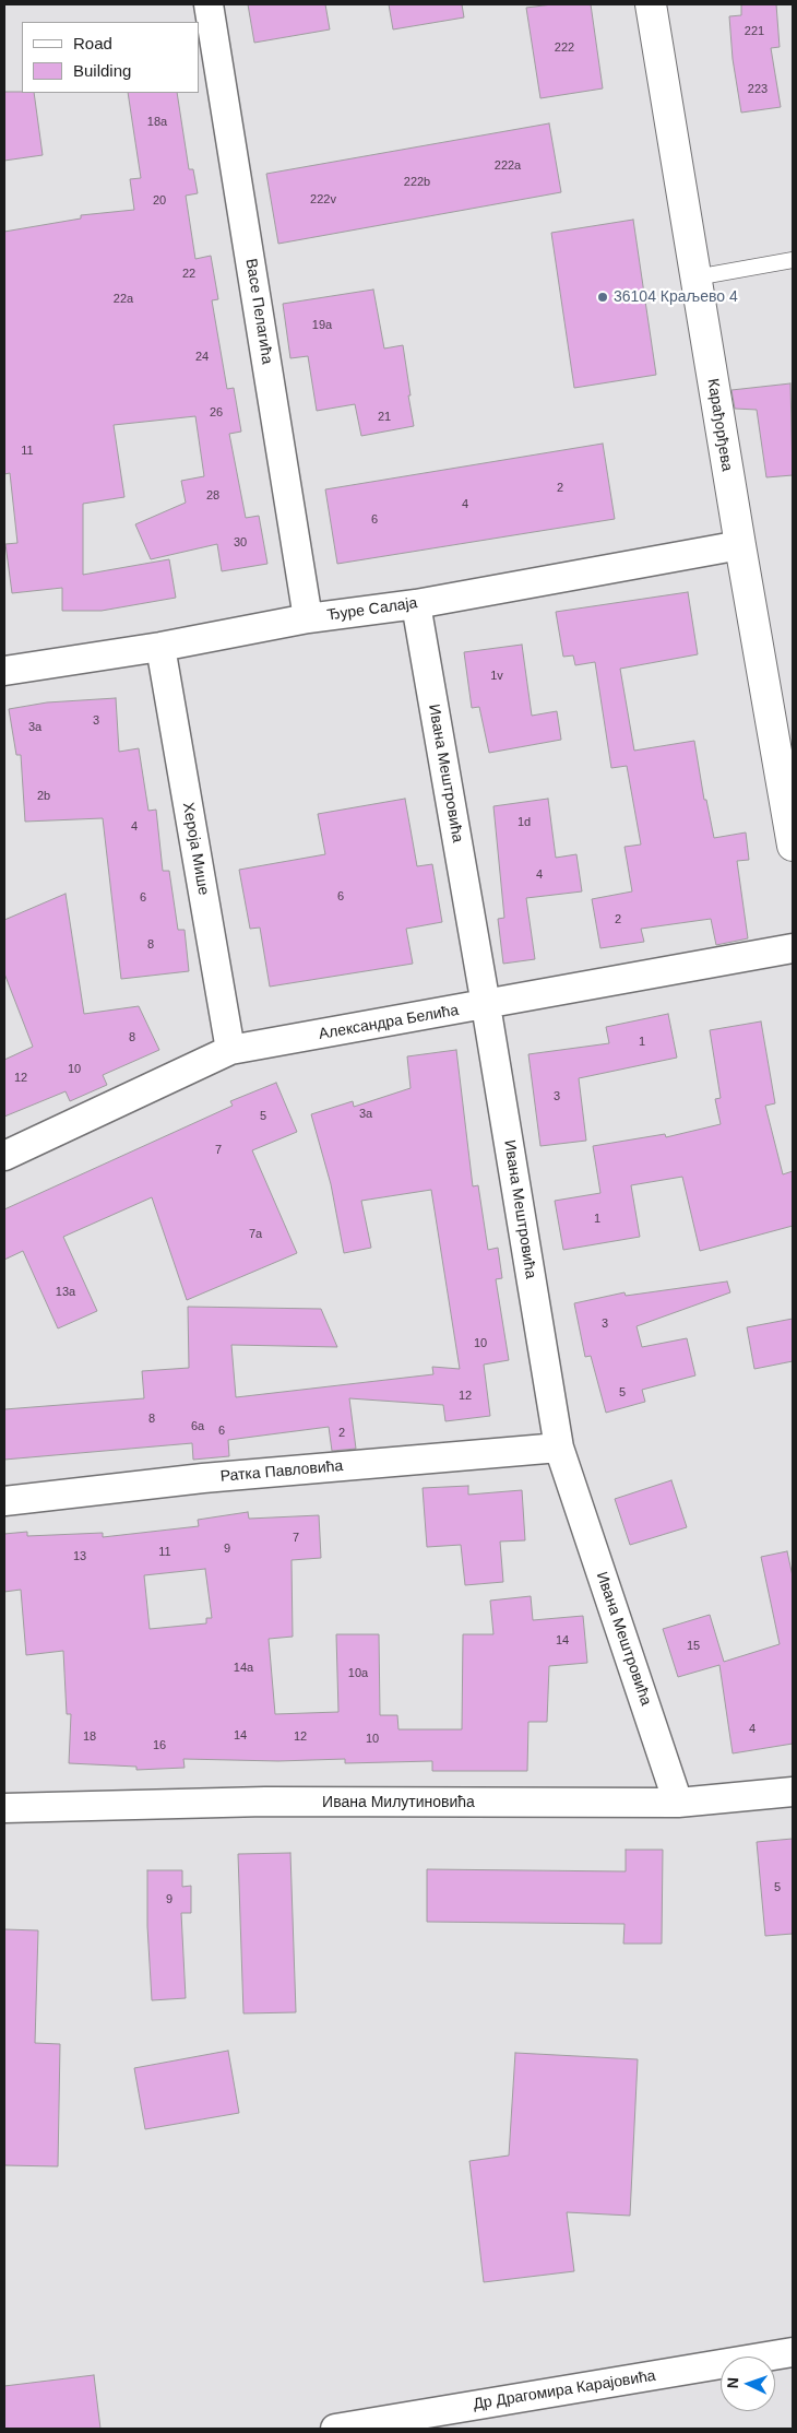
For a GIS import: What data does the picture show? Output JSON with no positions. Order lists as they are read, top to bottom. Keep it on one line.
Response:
{"streets":{"street":["Васе Пелагића","Карађорђева","Ђуре Салаја","Ивана Мештровића","Хероја Мише","Александра Белића","Ратка Павловића","Ивана Милутиновића","Др Драгомира Карајовића"]},"crossings":[["Васе Пелагића","Ђуре Салаја"],["Карађорђева","Ђуре Салаја"],["Ђуре Салаја","Ивана Мештровића"],["Ђуре Салаја","Хероја Мише"],["Ивана Мештровића","Александра Белића"],["Ивана Мештровића","Ратка Павловића"],["Ивана Мештровића","Ивана Милутиновића"],["Хероја Мише","Александра Белића"]],"places":["36104 Краљево 4"],"house_numbers":["221","222","223","18a","222a","222b","222v","20","22","22a","19a","24","26","21","11","2","28","4","6","30","1v","3","3a","2b","1d","4","4","6","6","2","8","8","1","10","12","3","3a","5","7","1","7a","13a","3","10","5","12","8","6a","6","2","7","9","11","13","14","15","14a","10a","4","14","18","12","10","16","5","9"],"legend":["Road","Building"],"north":"left"}
